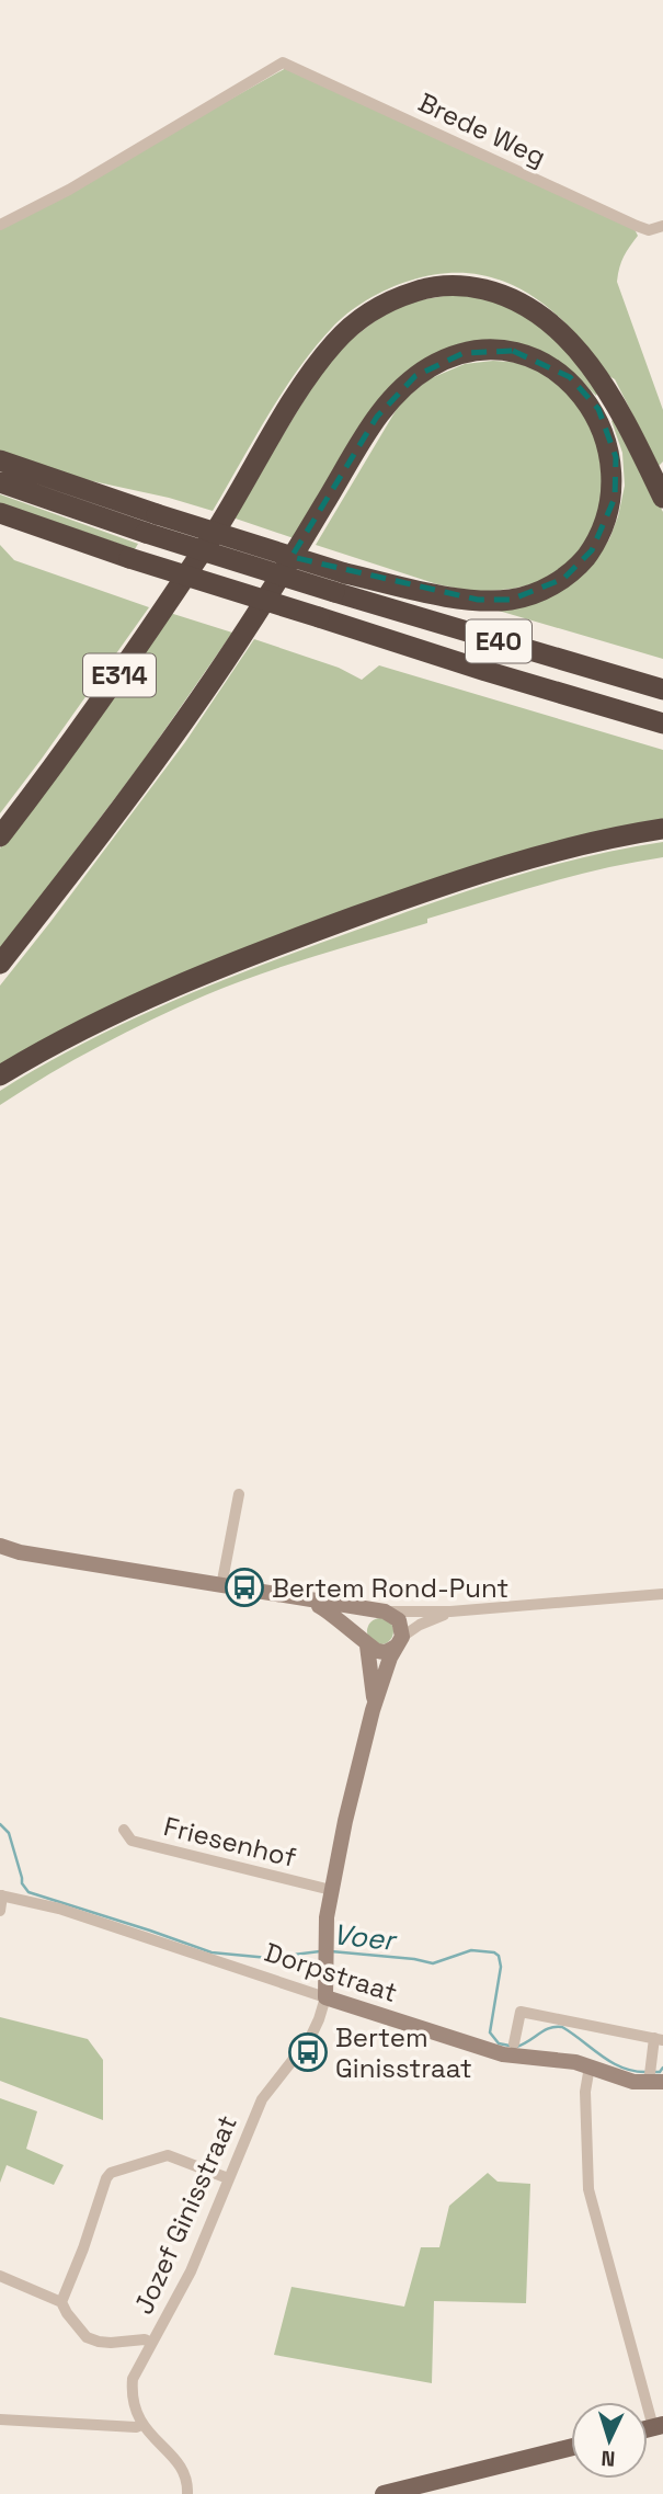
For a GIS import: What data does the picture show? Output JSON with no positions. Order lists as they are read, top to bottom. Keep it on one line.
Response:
{"streets":{"highway":["E40","E314"],"street":["Brede Weg","Friesenhof","Dorpstraat","Jozef Ginisstraat"]},"crossings":[["Dorpstraat","Jozef Ginisstraat"]],"water":["Voer"],"places":{"bus stop":["Bertem Rond-Punt","Bertem Ginisstraat"]},"north":"bottom"}
